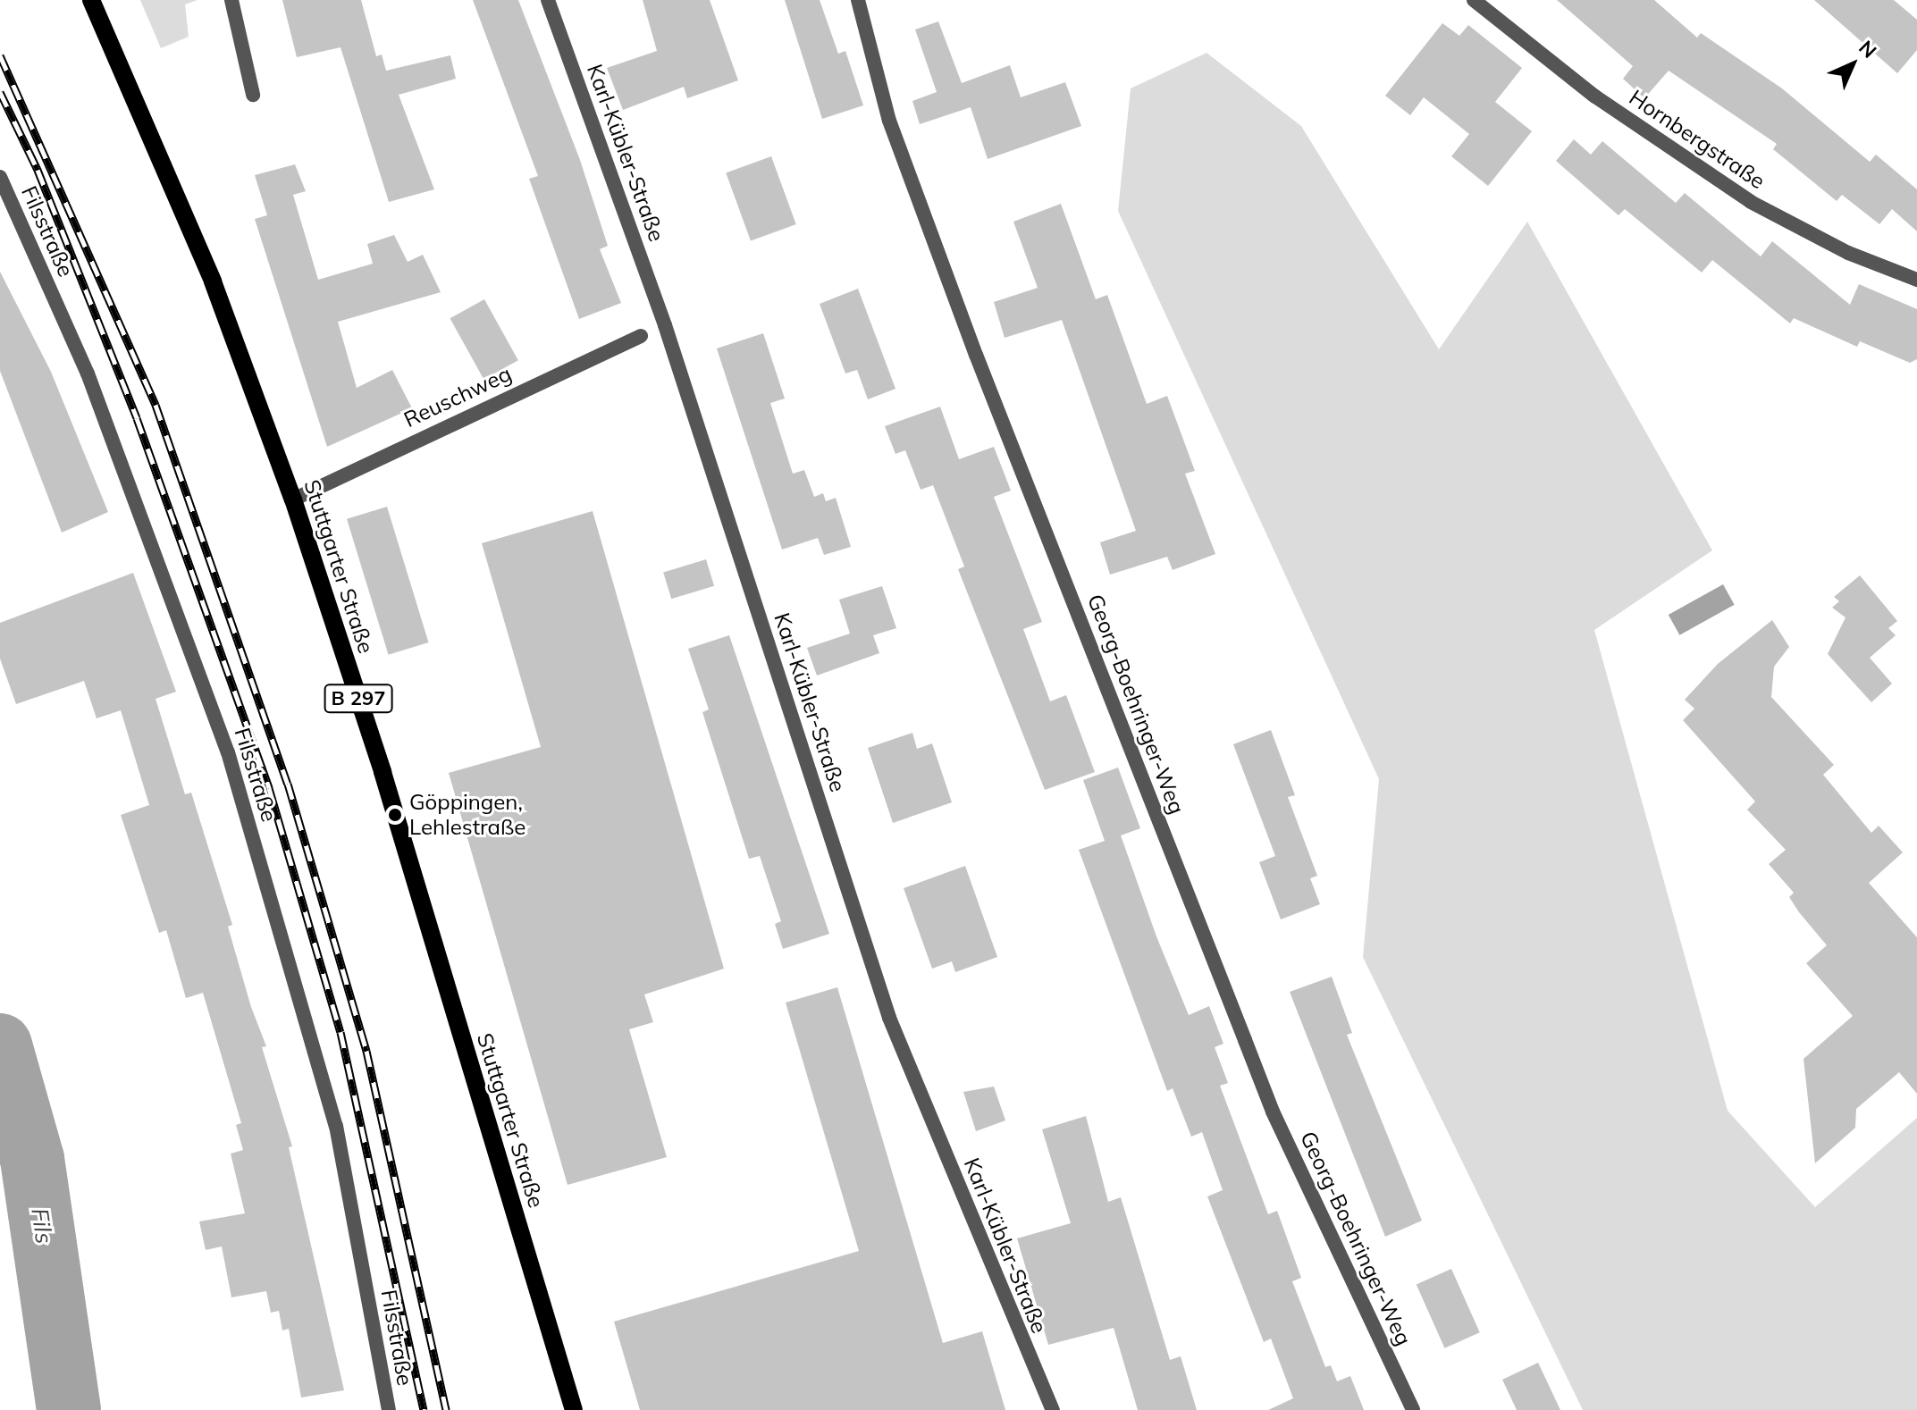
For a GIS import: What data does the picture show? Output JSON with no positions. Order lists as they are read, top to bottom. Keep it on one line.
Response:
{"streets":{"main road":["Stuttgarter Straße","B 297"],"street":["Hornbergstraße","Karl-Kübler-Straße","Filsstraße","Reuschweg","Georg-Boehringer-Weg"]},"crossings":[["Reuschweg","Stuttgarter Straße"]],"water":["Fils"],"places":["Göppingen, Lehlestraße"],"north":"top right"}
